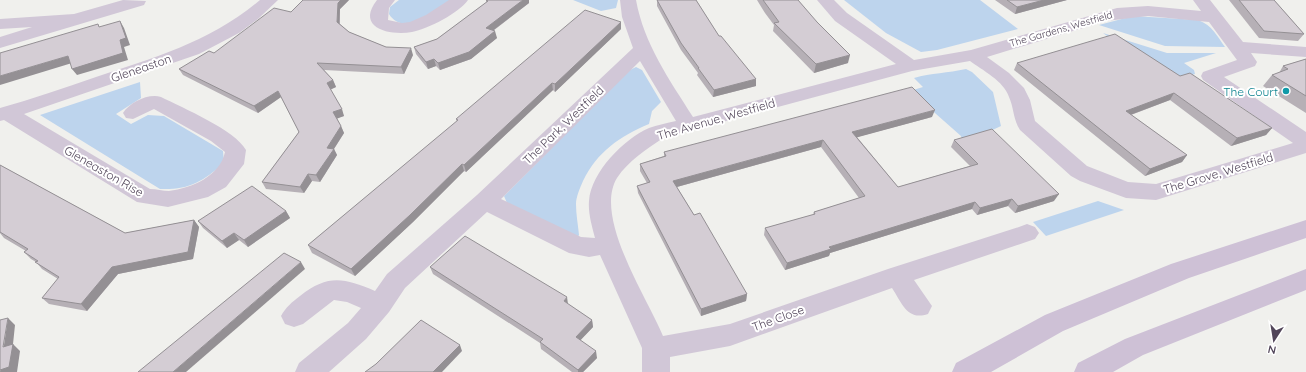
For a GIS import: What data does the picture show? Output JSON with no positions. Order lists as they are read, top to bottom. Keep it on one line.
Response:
{"streets":{"street":["The Gardens, Westfield","Gleneaston","The Avenue, Westfield","The Park, Westfield","Gleneaston Rise","The Grove, Westfield","The Close"]},"crossings":[["The Gardens, Westfield","The Avenue, Westfield"],["The Gardens, Westfield","The Grove, Westfield"],["Gleneaston","Gleneaston Rise"],["The Avenue, Westfield","The Close"]],"places":["The Court"],"north":"bottom"}
